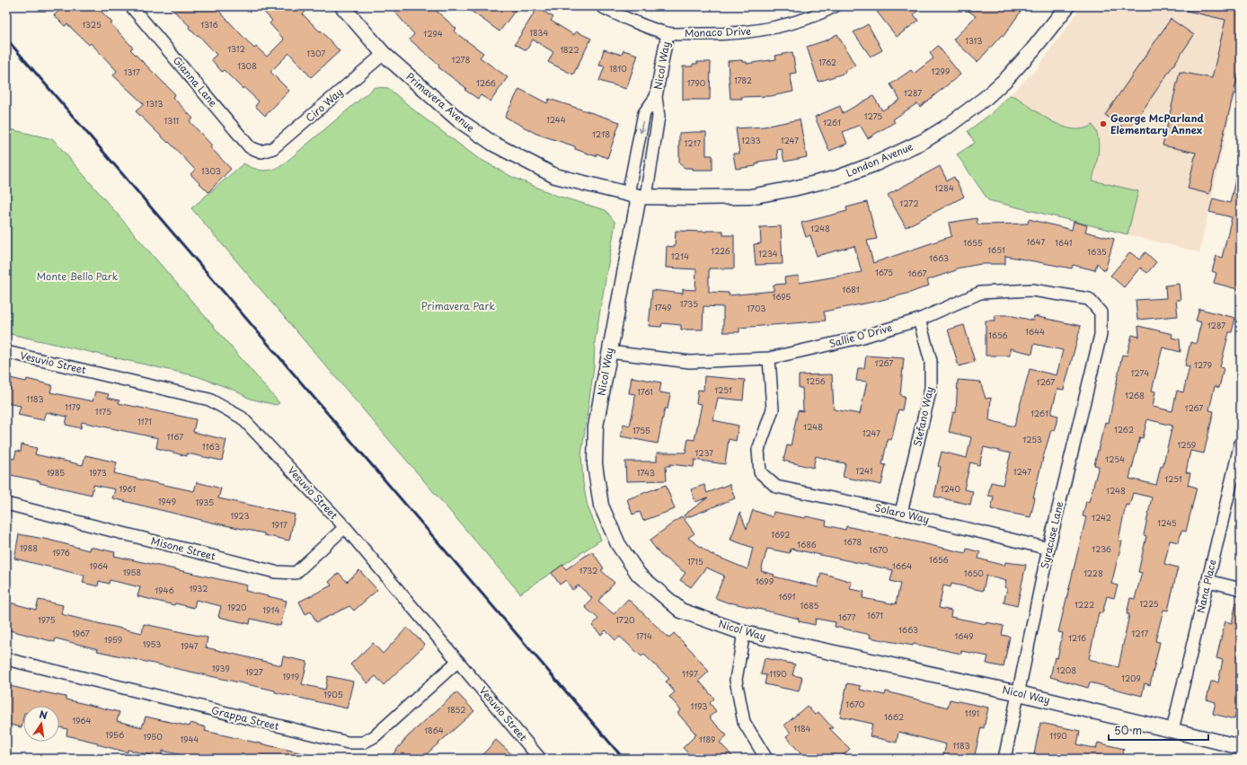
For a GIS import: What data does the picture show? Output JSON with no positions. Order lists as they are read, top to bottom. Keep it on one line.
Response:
{"streets":{"street":["Monaco Drive","Nicol Way","Gianna Lane","Primavera Avenue","Ciro Way","London Avenue","Sallie O Drive","Vesuvio Street","Stefano Way","Solaro Way","Syracuse Lane","Misone Street","Nana Place","Grappa Street"]},"crossings":[["Monaco Drive","Nicol Way"],["Nicol Way","Primavera Avenue"],["Nicol Way","London Avenue"],["Nicol Way","Sallie O Drive"],["Nicol Way","Syracuse Lane"],["Nicol Way","Nana Place"],["Gianna Lane","Ciro Way"],["Primavera Avenue","Ciro Way"],["Primavera Avenue","London Avenue"],["Sallie O Drive","Stefano Way"],["Sallie O Drive","Solaro Way"],["Sallie O Drive","Syracuse Lane"],["Vesuvio Street","Misone Street"],["Vesuvio Street","Grappa Street"],["Stefano Way","Solaro Way"],["Solaro Way","Syracuse Lane"]],"parks":["Monte Bello Park","Primavera Park"],"places":["George McParland Elementary Annex"],"house_numbers":["1325","1316","1834","1294","1313","1312","1822","1307","1278","1762","1308","1810","1299","1317","1782","1266","1790","1287","1313","1275","1244","1311","1261","1218","1233","1247","1217","1303","1284","1272","1248","1647","1655","1641","1651","1226","1635","1234","1214","1663","1675","1667","1681","1695","1735","1749","1703","1287","1644","1656","1267","1279","1274","1256","1267","1251","1761","1268","1183","1179","1267","1175","1261","1171","1248","1262","1755","1247","1167","1253","1259","1163","1237","1254","1241","1247","1985","1973","1743","1251","1961","1240","1248","1949","1935","1923","1242","1245","1917","1692","1678","1686","1988","1236","1670","1976","1656","1715","1964","1664","1732","1958","1650","1228","1699","1932","1946","1691","1225","1222","1685","1920","1914","1671","1677","1975","1720","1663","1967","1217","1714","1649","1216","1959","1953","1947","1939","1208","1927","1197","1190","1919","1209","1905","1670","1193","1852","1191","1662","1964","1184","1864","1956","1190","1950","1944","1189","1183"],"scale_bar":"50 m","north":"top"}
